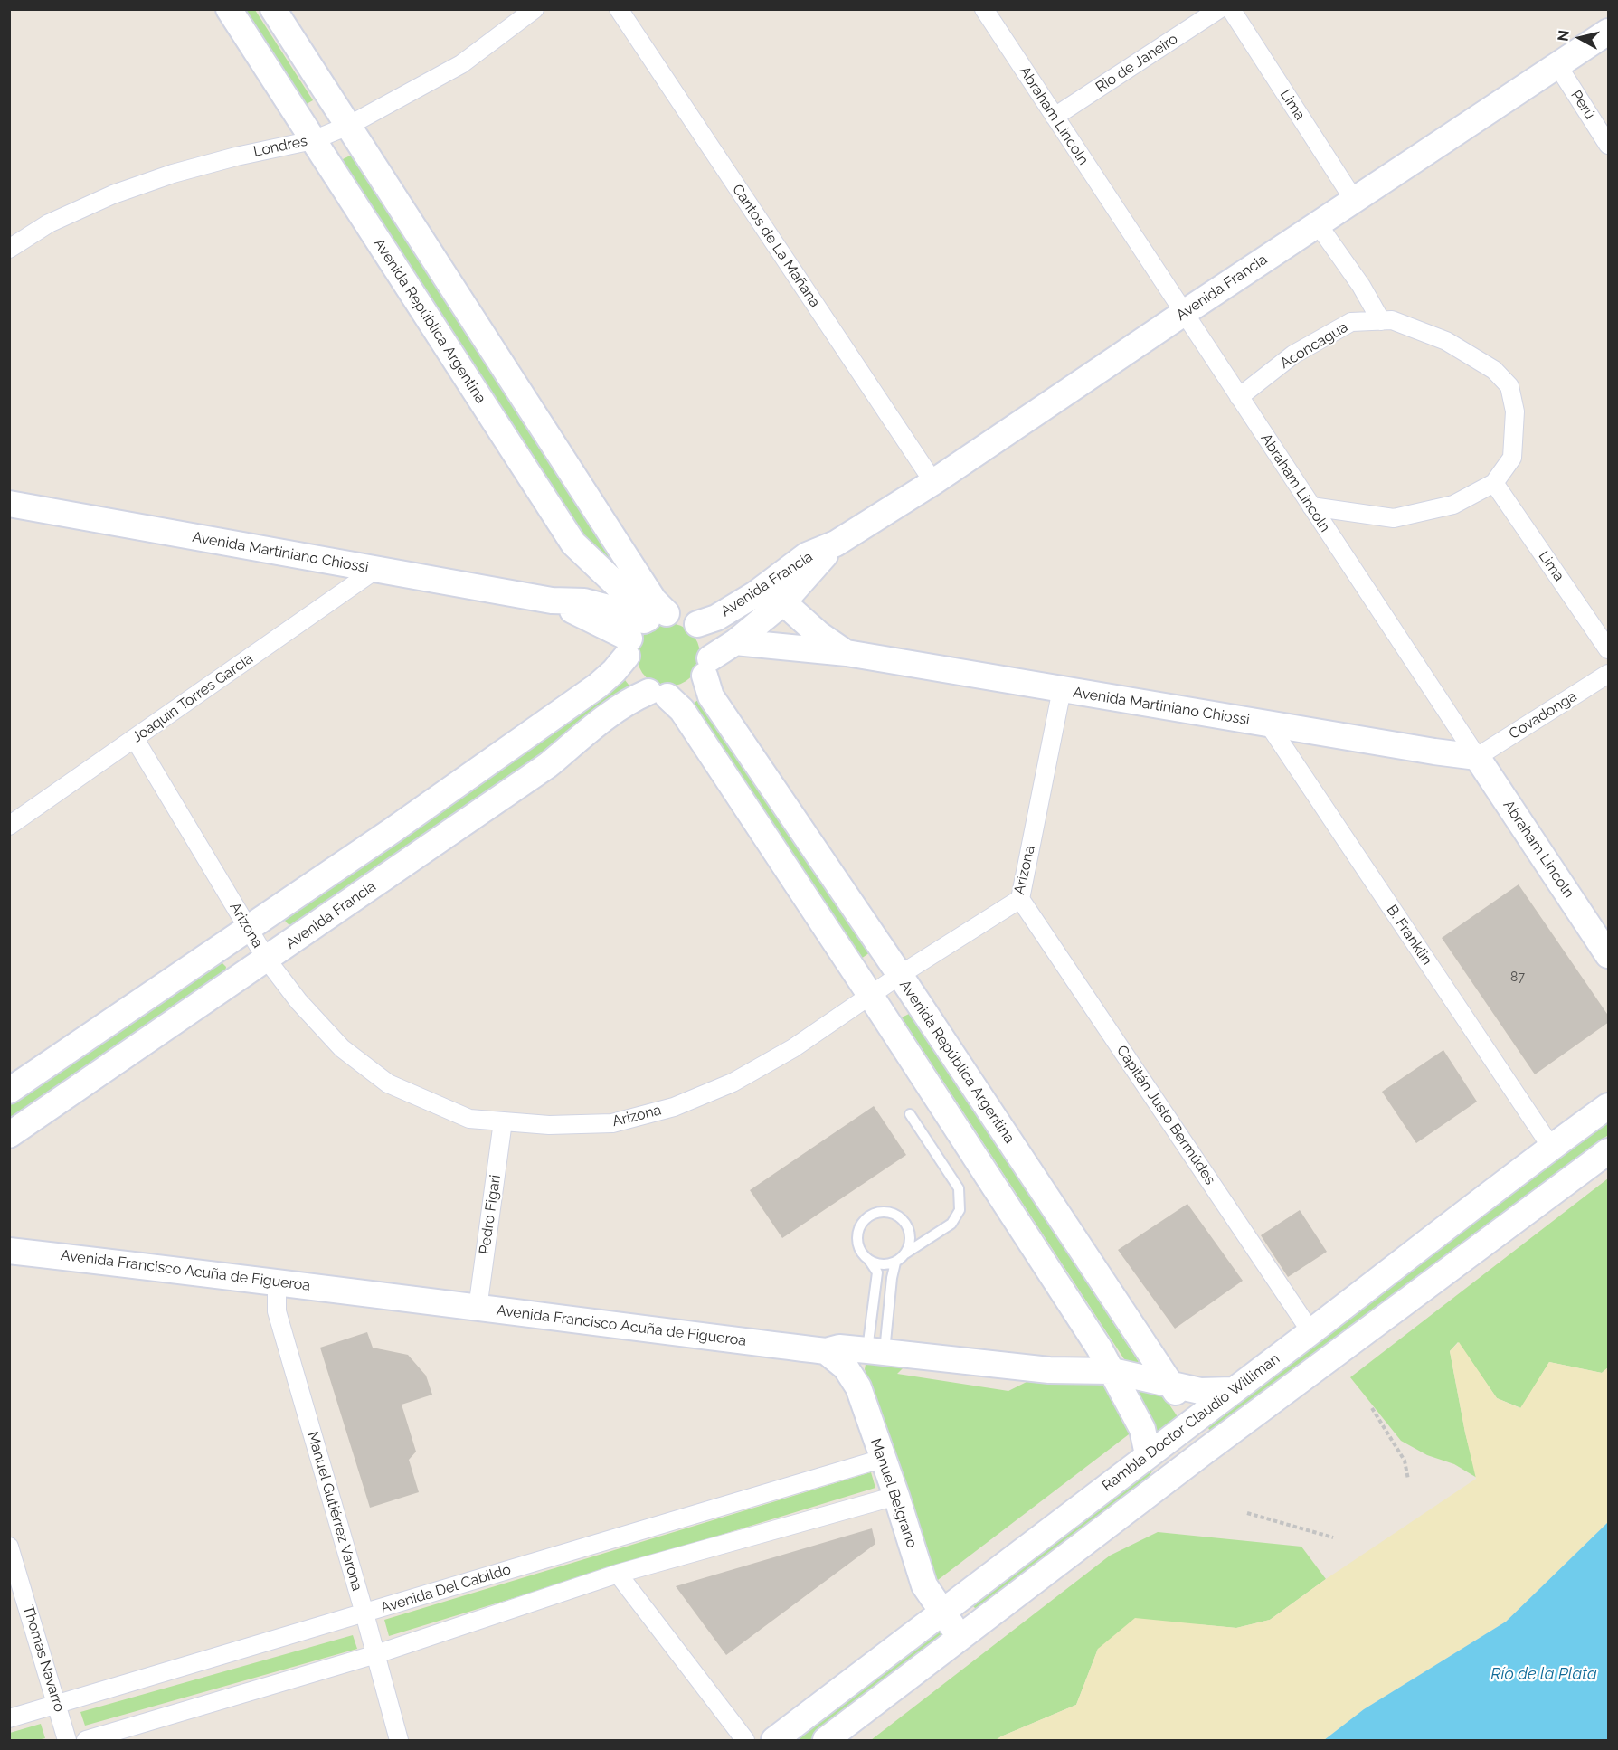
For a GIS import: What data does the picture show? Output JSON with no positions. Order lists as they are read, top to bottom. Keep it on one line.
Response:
{"streets":{"street":["Rio de Janeiro","Lima","Perú","Abraham Lincoln","Londres","Cantos de La Mañana","Avenida Francia","Avenida República Argentina","Aconcagua","Avenida Martiniano Chiossi","Joaquín Torres García","Covadonga","Arizona","B. Franklin","Capitán Justo Bermúdes","Pedro Figari","Avenida Francisco Acuña de Figueroa","Rambla Doctor Claudio Williman","Manuel Belgrano","Manuel Gutiérrez Varona","Avenida Del Cabildo","Thomas Navarro"]},"crossings":[["Rio de Janeiro","Abraham Lincoln"],["Lima","Avenida Francia"],["Lima","Aconcagua"],["Perú","Avenida Francia"],["Abraham Lincoln","Avenida Francia"],["Abraham Lincoln","Aconcagua"],["Abraham Lincoln","Avenida Martiniano Chiossi"],["Abraham Lincoln","Covadonga"],["Londres","Avenida República Argentina"],["Cantos de La Mañana","Avenida Francia"],["Avenida Francia","Avenida República Argentina"],["Avenida Francia","Avenida Martiniano Chiossi"],["Avenida Francia","Arizona"],["Avenida República Argentina","Avenida Martiniano Chiossi"],["Avenida República Argentina","Arizona"],["Avenida República Argentina","Avenida Francisco Acuña de Figueroa"],["Avenida República Argentina","Rambla Doctor Claudio Williman"],["Avenida Martiniano Chiossi","Joaquín Torres García"],["Avenida Martiniano Chiossi","Covadonga"],["Avenida Martiniano Chiossi","Arizona"],["Avenida Martiniano Chiossi","B. Franklin"],["Joaquín Torres García","Arizona"],["Arizona","Capitán Justo Bermúdes"],["Arizona","Pedro Figari"],["B. Franklin","Rambla Doctor Claudio Williman"],["Capitán Justo Bermúdes","Rambla Doctor Claudio Williman"],["Pedro Figari","Avenida Francisco Acuña de Figueroa"],["Avenida Francisco Acuña de Figueroa","Rambla Doctor Claudio Williman"],["Avenida Francisco Acuña de Figueroa","Manuel Belgrano"],["Avenida Francisco Acuña de Figueroa","Manuel Gutiérrez Varona"],["Rambla Doctor Claudio Williman","Manuel Belgrano"],["Manuel Belgrano","Avenida Del Cabildo"],["Manuel Gutiérrez Varona","Avenida Del Cabildo"],["Avenida Del Cabildo","Thomas Navarro"]],"water":["Río de la Plata"],"house_numbers":["87"],"north":"left"}
